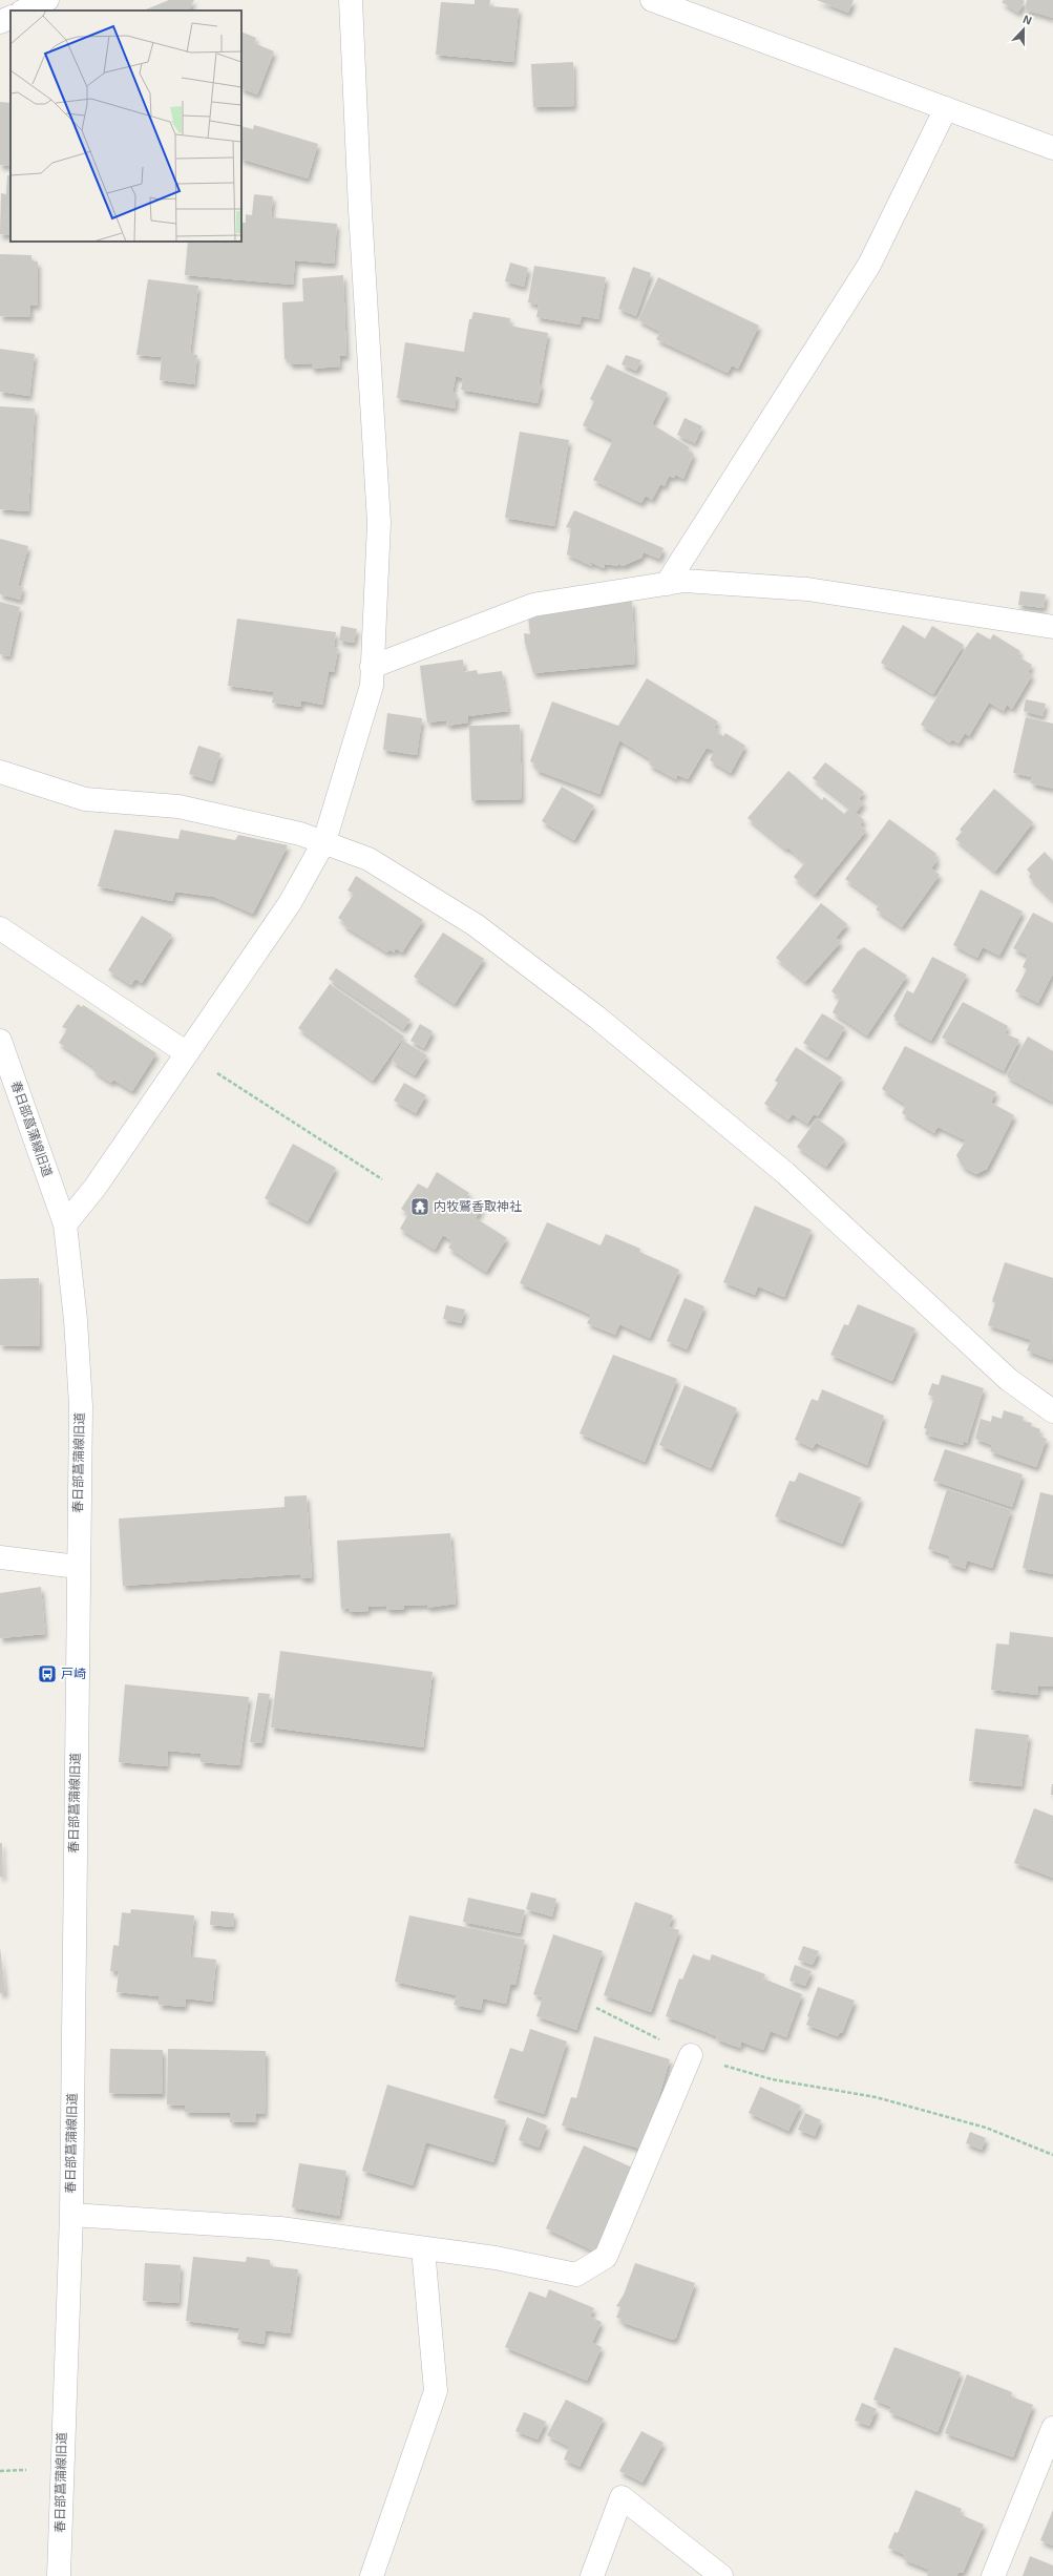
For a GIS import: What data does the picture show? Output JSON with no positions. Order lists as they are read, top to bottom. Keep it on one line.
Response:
{"streets":{"street":["春日部菖蒲線旧道"]},"places":{"temple":["内牧鷲香取神社"],"bus stop":["戸崎"]},"north":"top"}
